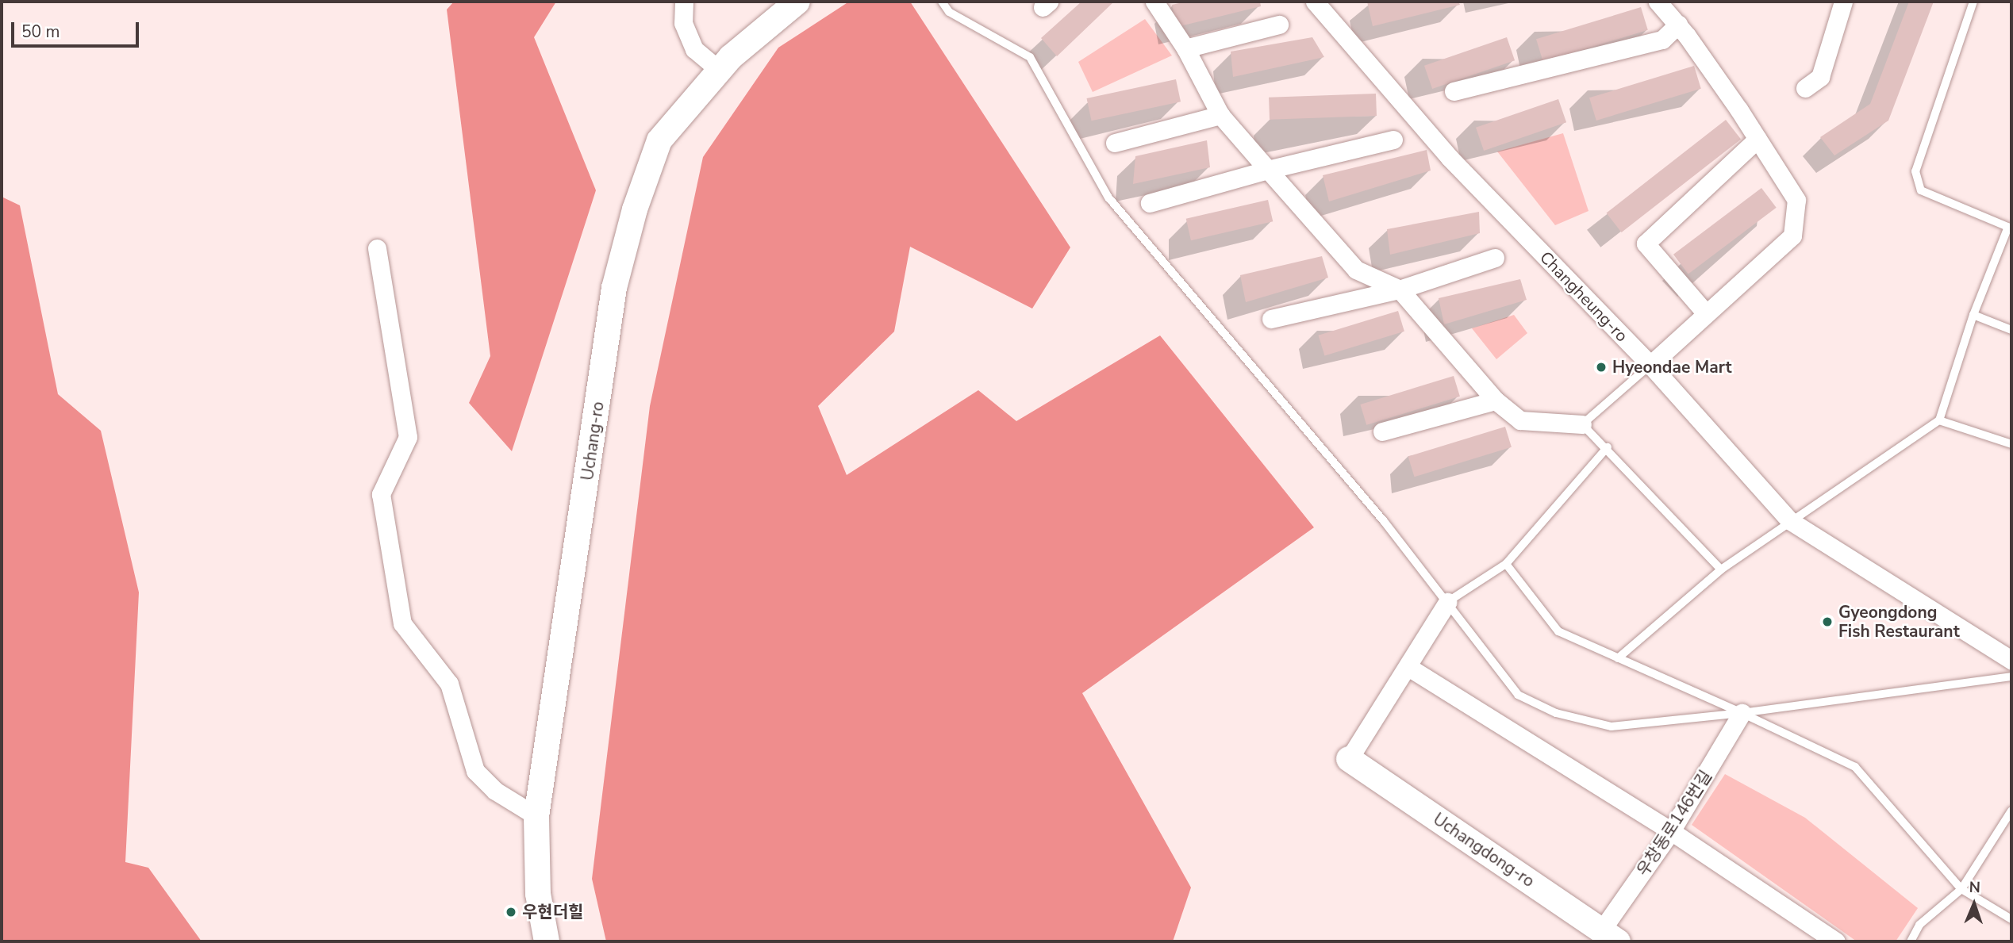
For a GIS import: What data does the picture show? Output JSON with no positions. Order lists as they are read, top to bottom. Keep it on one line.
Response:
{"streets":{"main road":["Uchang-ro","Uchangdong-ro"],"street":["Changheung-ro","우창동로146번길"]},"crossings":[["우창동로146번길","Uchangdong-ro"]],"places":["Hyeondae Mart","Gyeongdong Fish Restaurant","우현더힐"],"scale_bar":"50 m","north":"top"}
